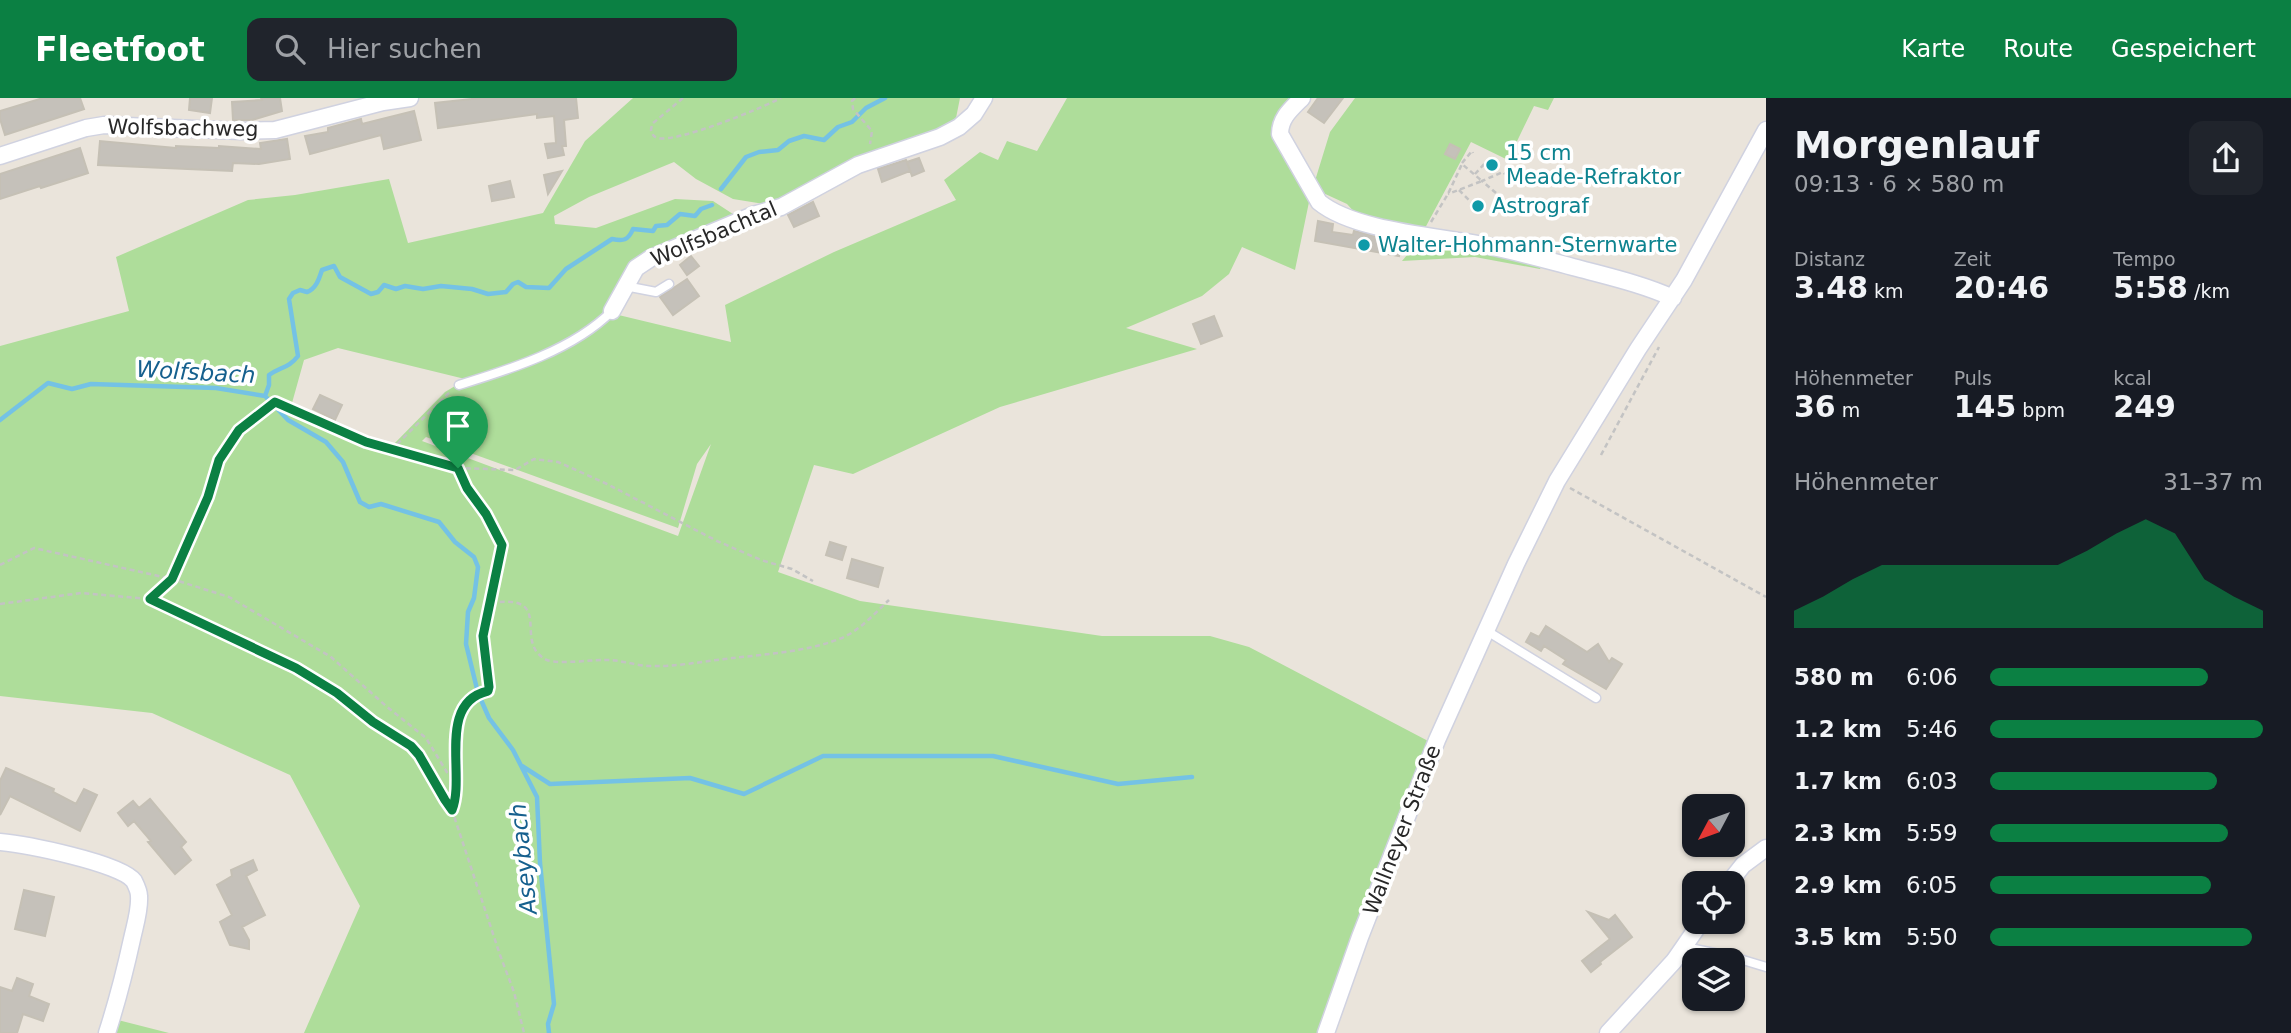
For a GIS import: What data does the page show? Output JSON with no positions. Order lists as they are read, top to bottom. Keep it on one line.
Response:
{"streets":{"street":["Wolfsbachweg","Wolfsbachtal","Wallneyer Straße"]},"water":["Wolfsbach","Aseybach"],"places":["15 cm Meade-Refraktor","Astrograf","Walter-Hohmann-Sternwarte"],"north":"bottom left","page":{"header":"Fleetfoot","search":"Hier suchen","nav":["Karte","Route","Gespeichert"],"heading":["Morgenlauf","09:13 · 6 × 580 m"],"stats":[["Distanz","3.48 km"],["Zeit","20:46"],["Tempo","5:58 /km"],["Höhenmeter","36 m"],["Puls","145 bpm"],["kcal","249"]],"chart":["Höhenmeter","31–37 m"],"list":[{"name":"580 m","note":"6:06"},{"name":"1.2 km","note":"5:46"},{"name":"1.7 km","note":"6:03"},{"name":"2.3 km","note":"5:59"},{"name":"2.9 km","note":"6:05"},{"name":"3.5 km","note":"5:50"}]}}
